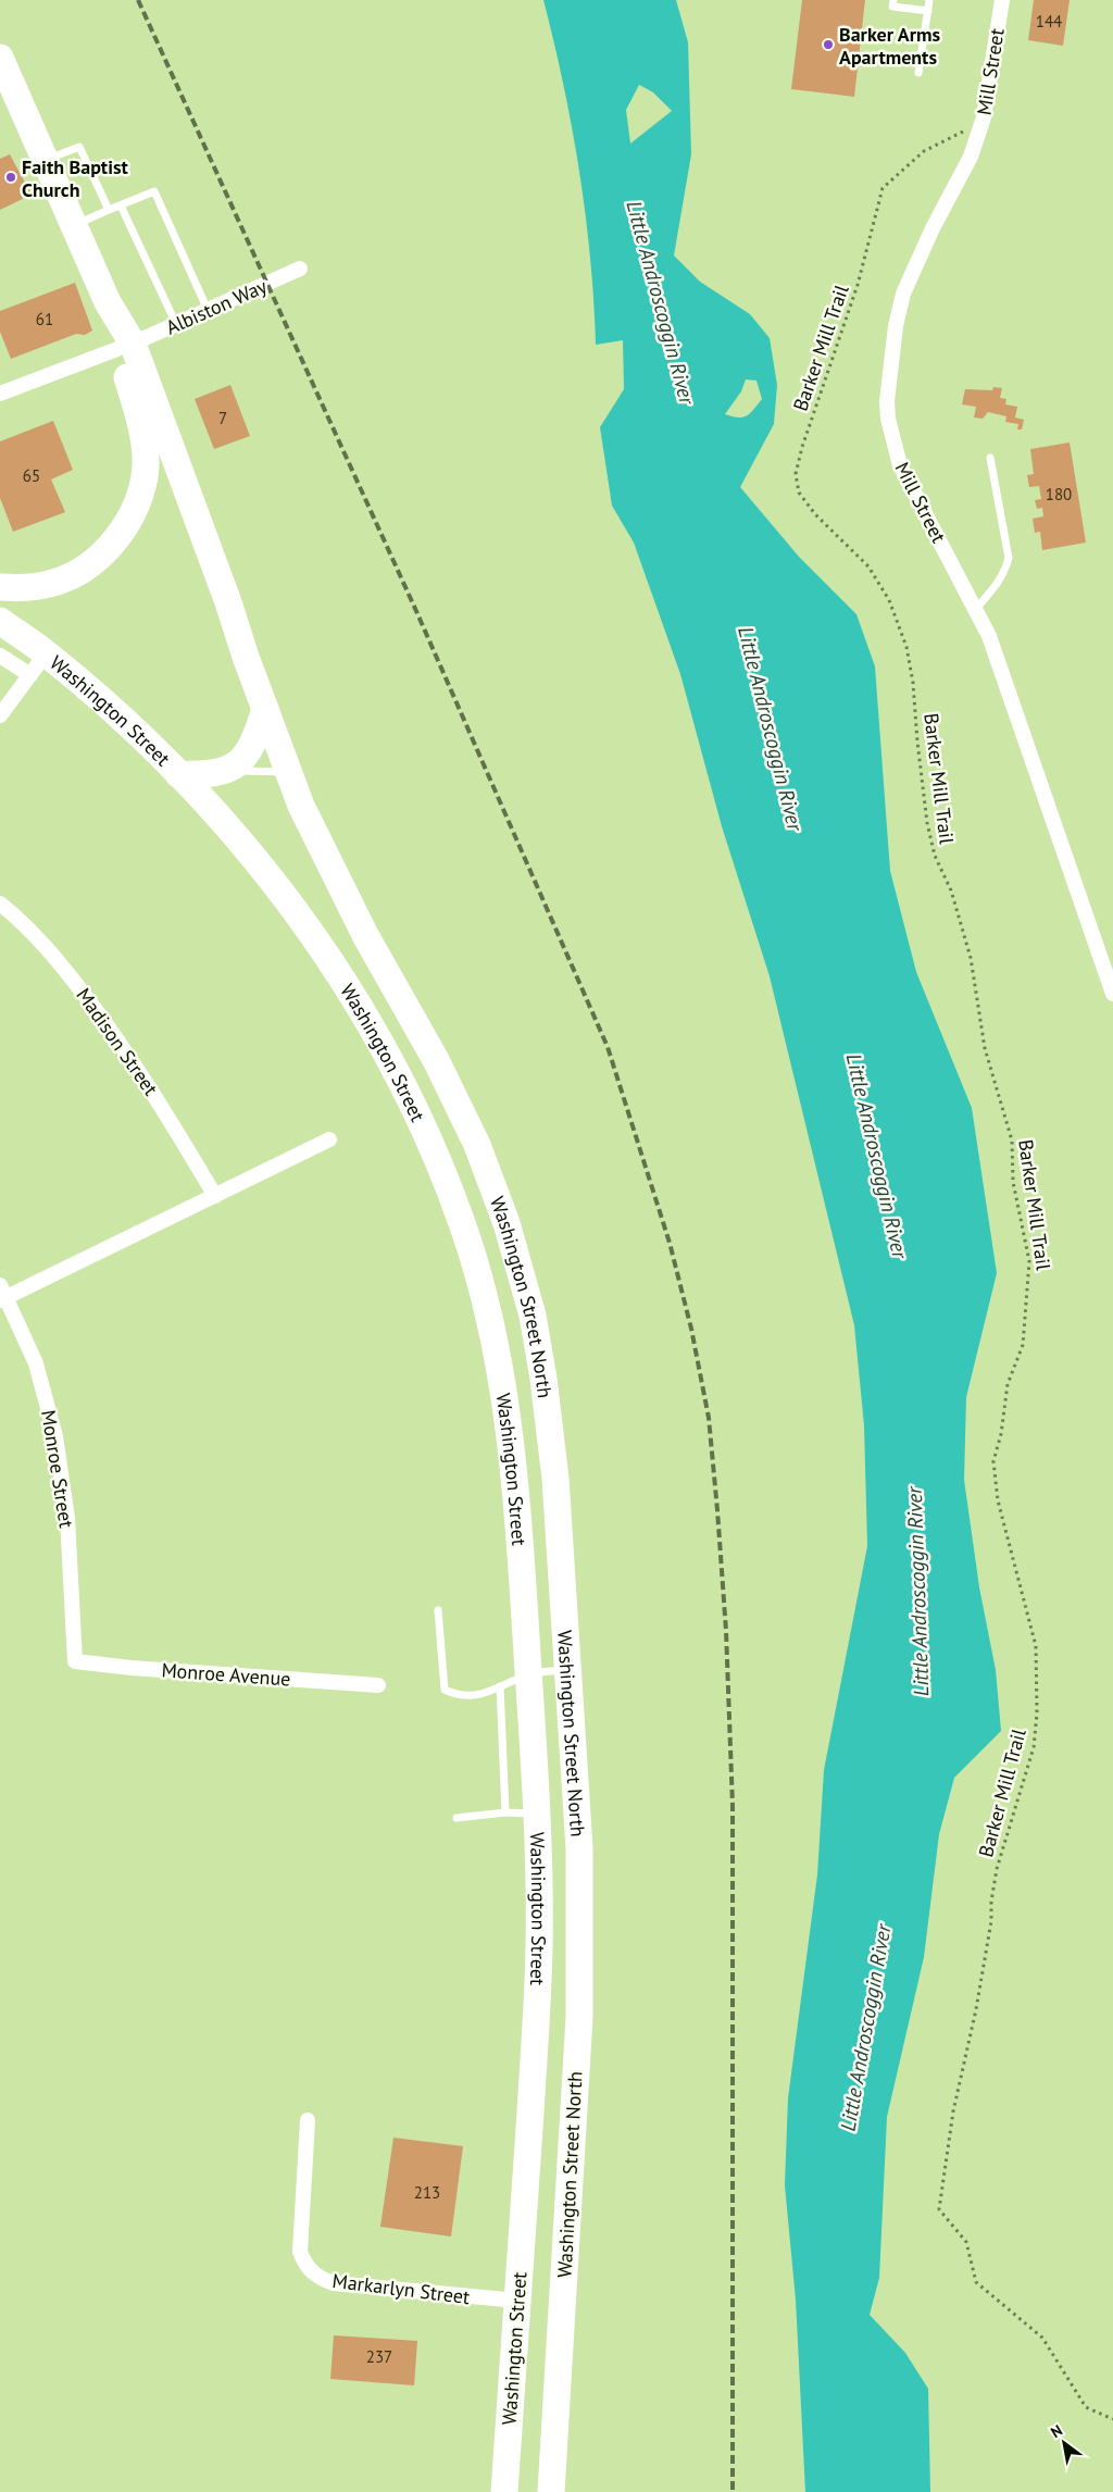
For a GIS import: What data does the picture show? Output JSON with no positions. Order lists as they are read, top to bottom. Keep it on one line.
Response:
{"streets":{"highway":["Washington Street","Washington Street North"],"street":["Mill Street","Albiston Way","Madison Street","Monroe Street","Monroe Avenue","Markarlyn Street"],"path":["Barker Mill Trail"]},"crossings":[["Mill Street","Barker Mill Trail"],["Washington Street","Markarlyn Street"],["Monroe Street","Monroe Avenue"]],"water":["Little Androscoggin River"],"places":["Barker Arms Apartments","Faith Baptist Church"],"house_numbers":["144","61","7","65","180","213","237"],"north":"top left"}
